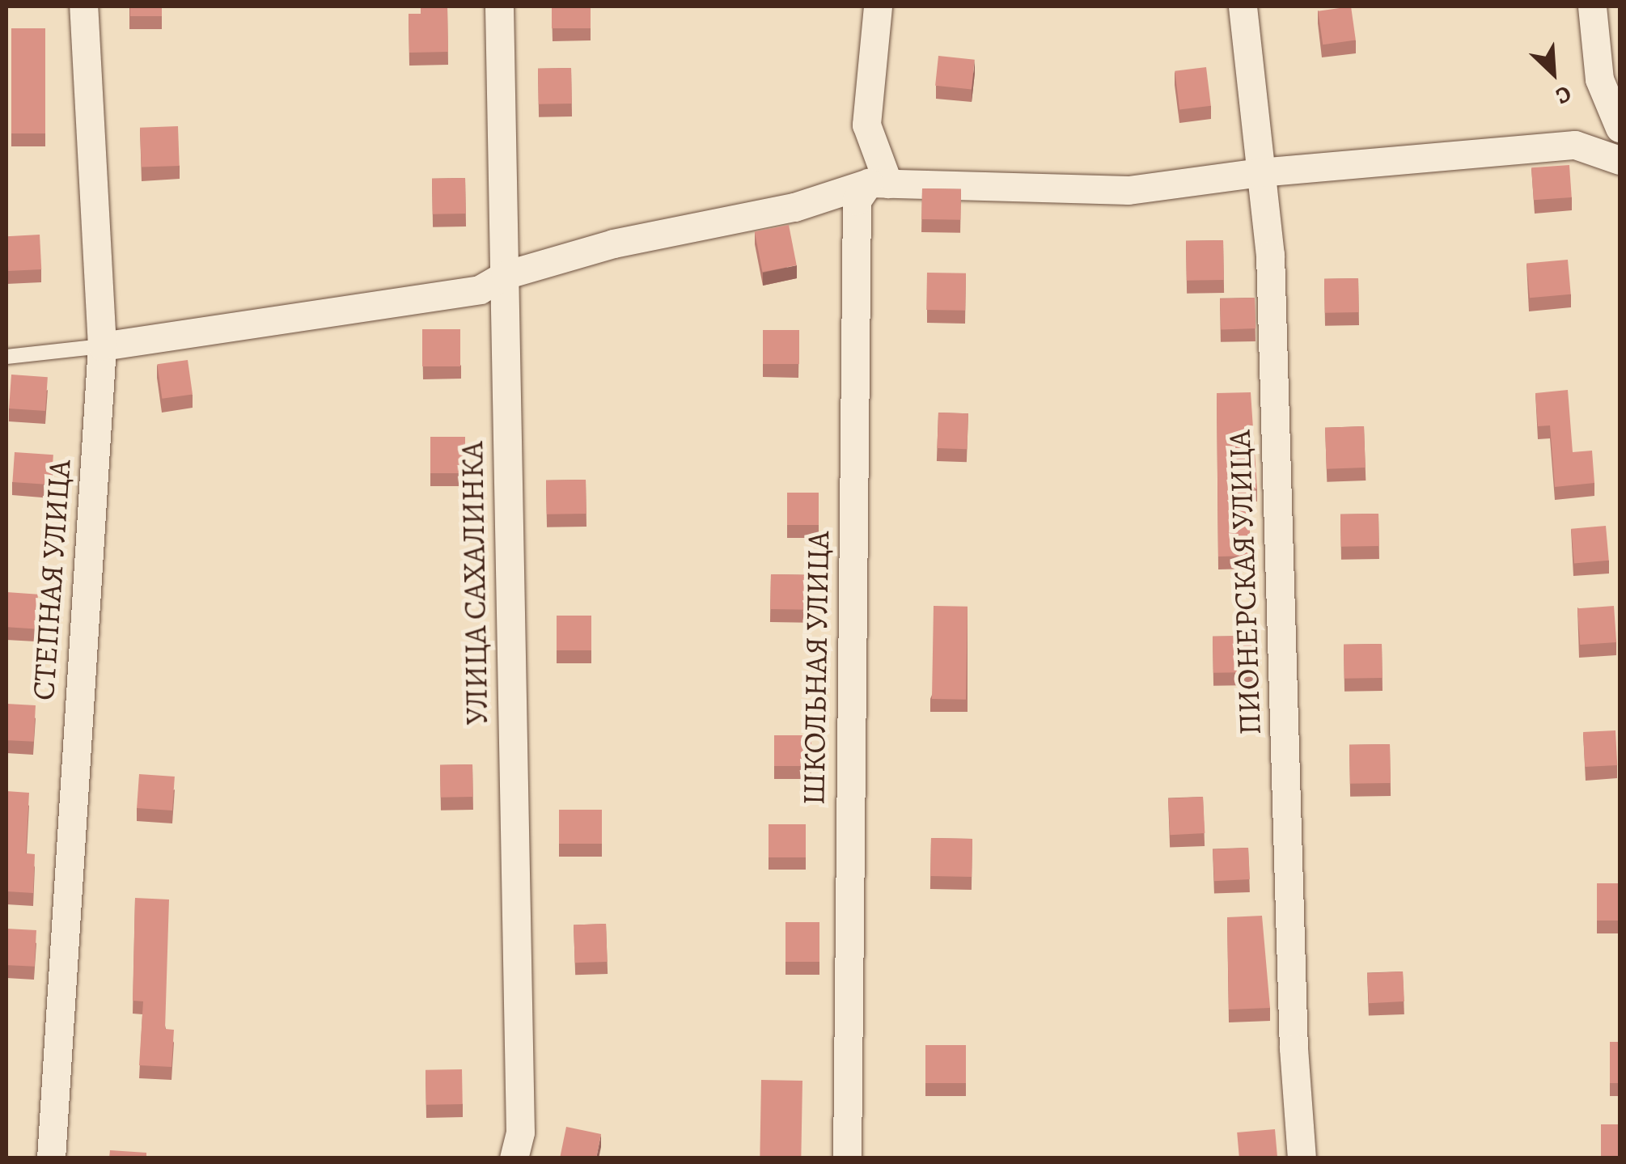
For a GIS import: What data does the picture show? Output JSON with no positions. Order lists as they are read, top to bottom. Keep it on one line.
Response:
{"streets":{"street":["СТЕПНАЯ УЛИЦА","ПИОНЕРСКАЯ УЛИЦА","УЛИЦА САХАЛИНКА","ШКОЛЬНАЯ УЛИЦА"]},"north":"bottom right"}
